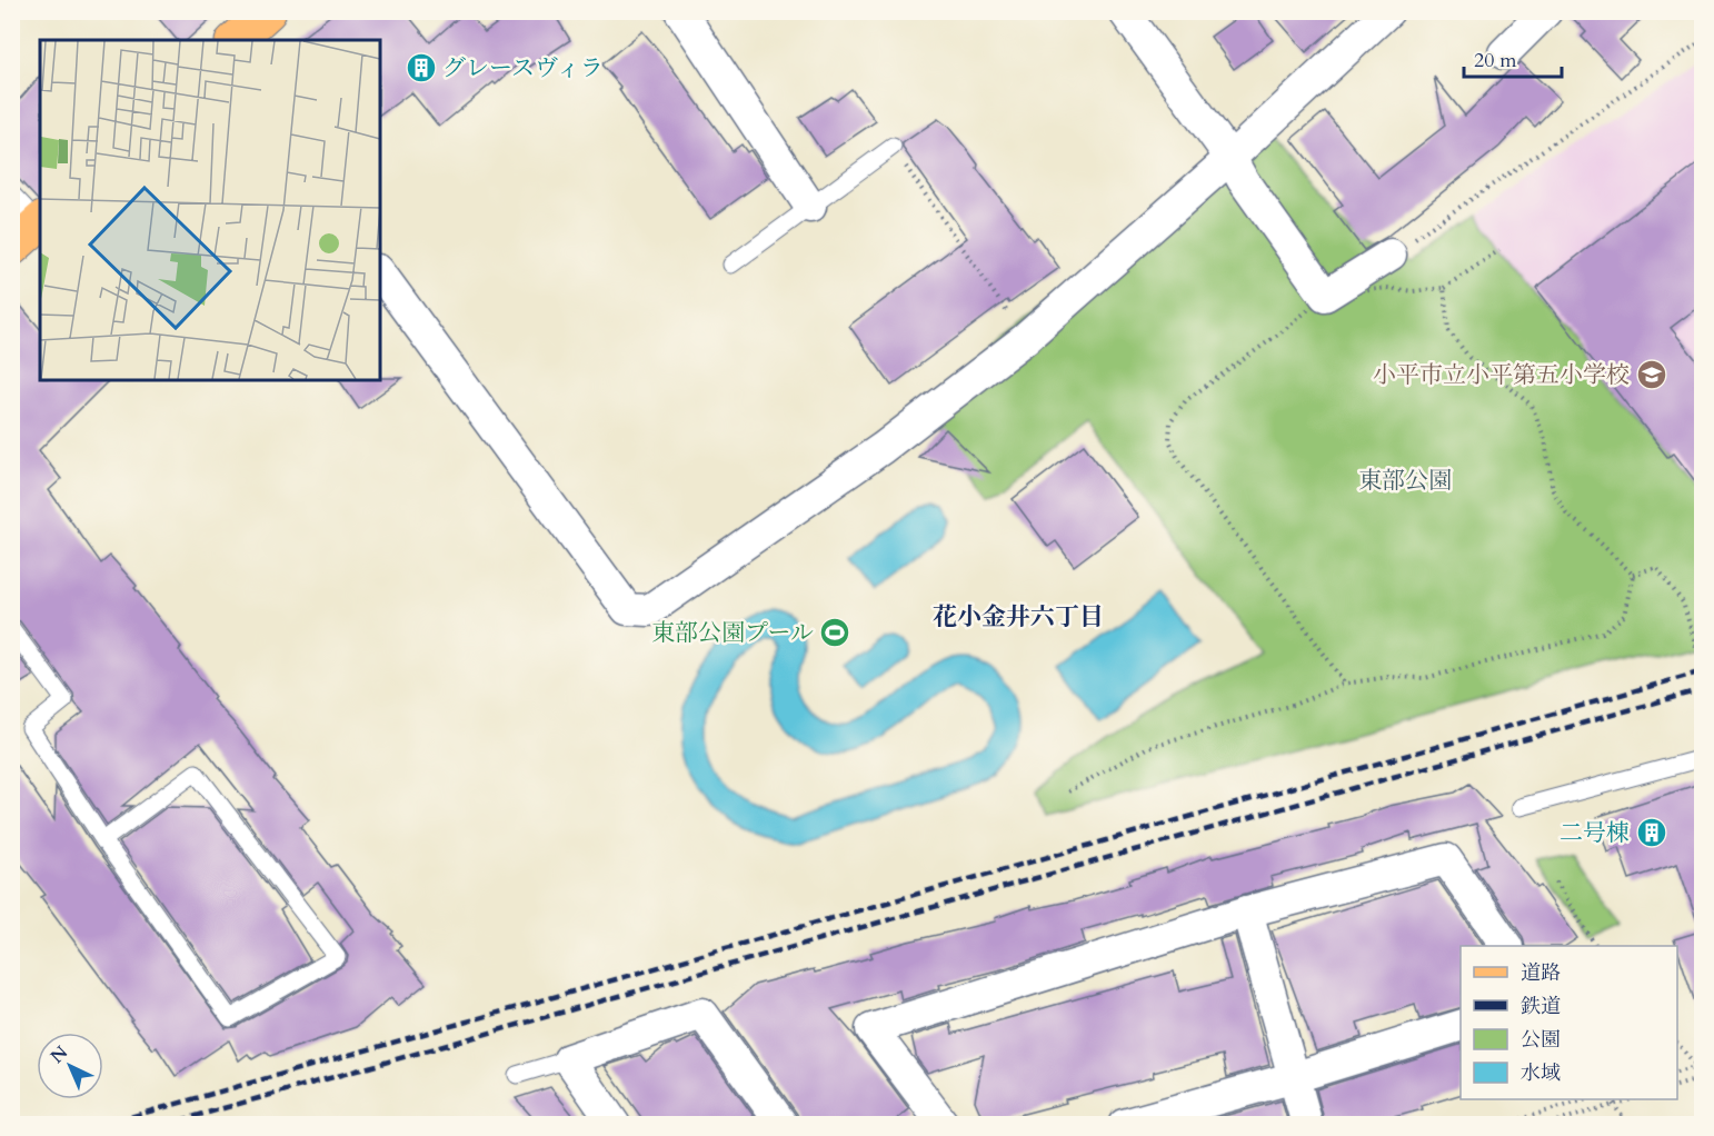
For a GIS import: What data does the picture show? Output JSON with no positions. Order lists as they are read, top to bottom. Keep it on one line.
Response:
{"districts":["花小金井六丁目"],"parks":["東部公園"],"places":{"building":["グレースヴィラ","二号棟"],"school or university":["小平市立小平第五小学校"],"sports":["東部公園プール"]},"legend":["道路","鉄道","公園","水域"],"scale_bar":"20 m","north":"top left"}
